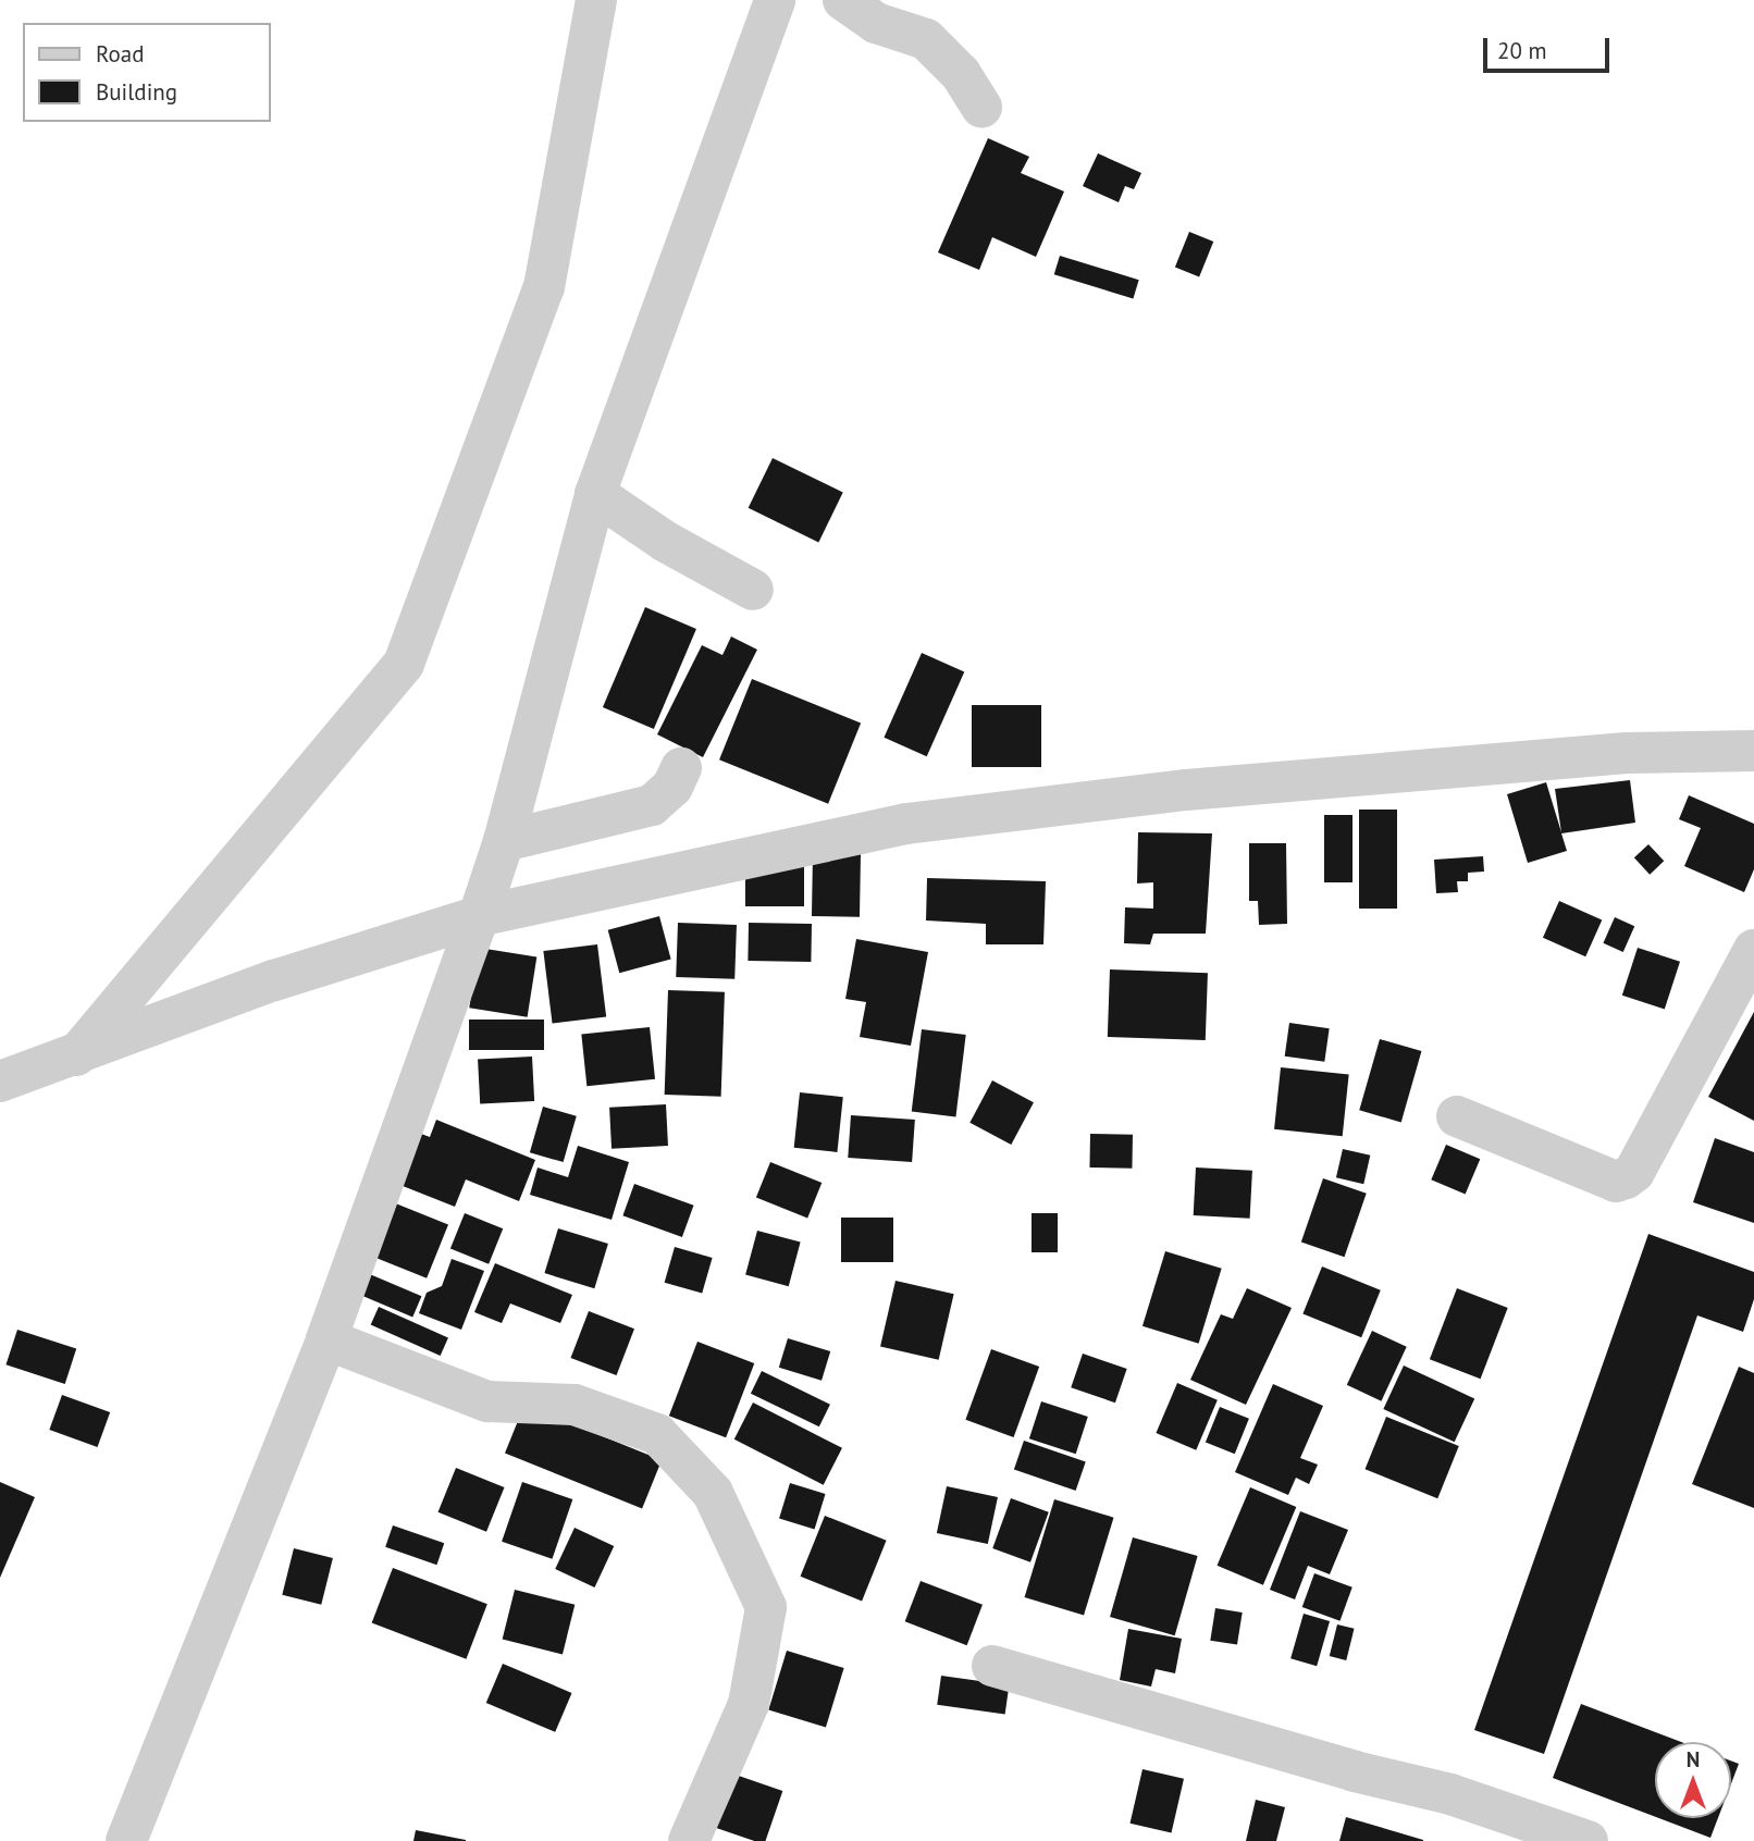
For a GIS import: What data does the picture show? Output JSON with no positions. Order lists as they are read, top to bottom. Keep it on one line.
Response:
{"legend":["Road","Building"],"scale_bar":"20 m","north":"top"}
